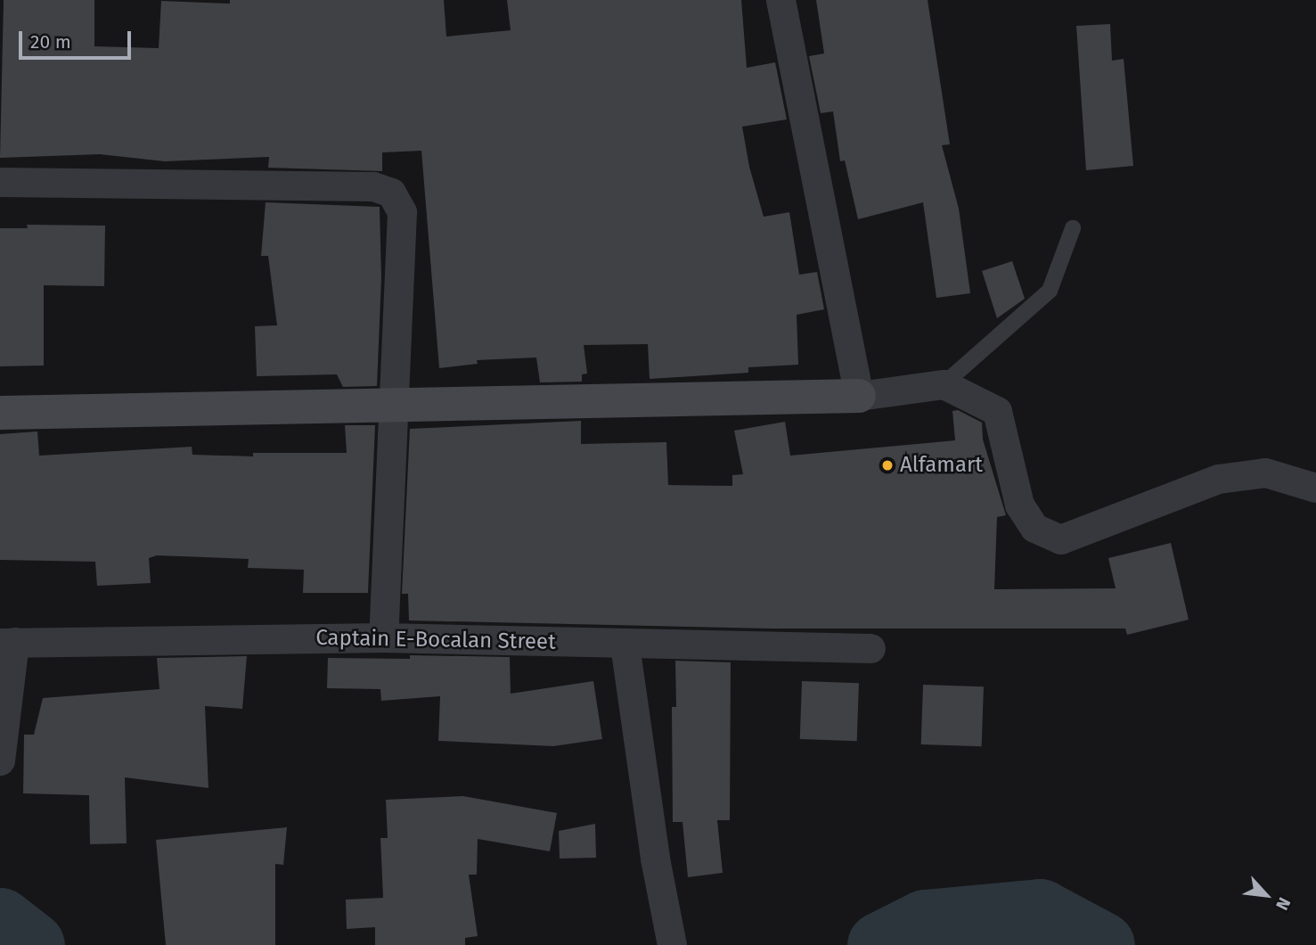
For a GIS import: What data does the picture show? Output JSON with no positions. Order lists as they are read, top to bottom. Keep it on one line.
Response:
{"streets":{"street":["Captain E-Bocalan Street"]},"places":["Alfamart"],"scale_bar":"20 m","north":"bottom right"}
